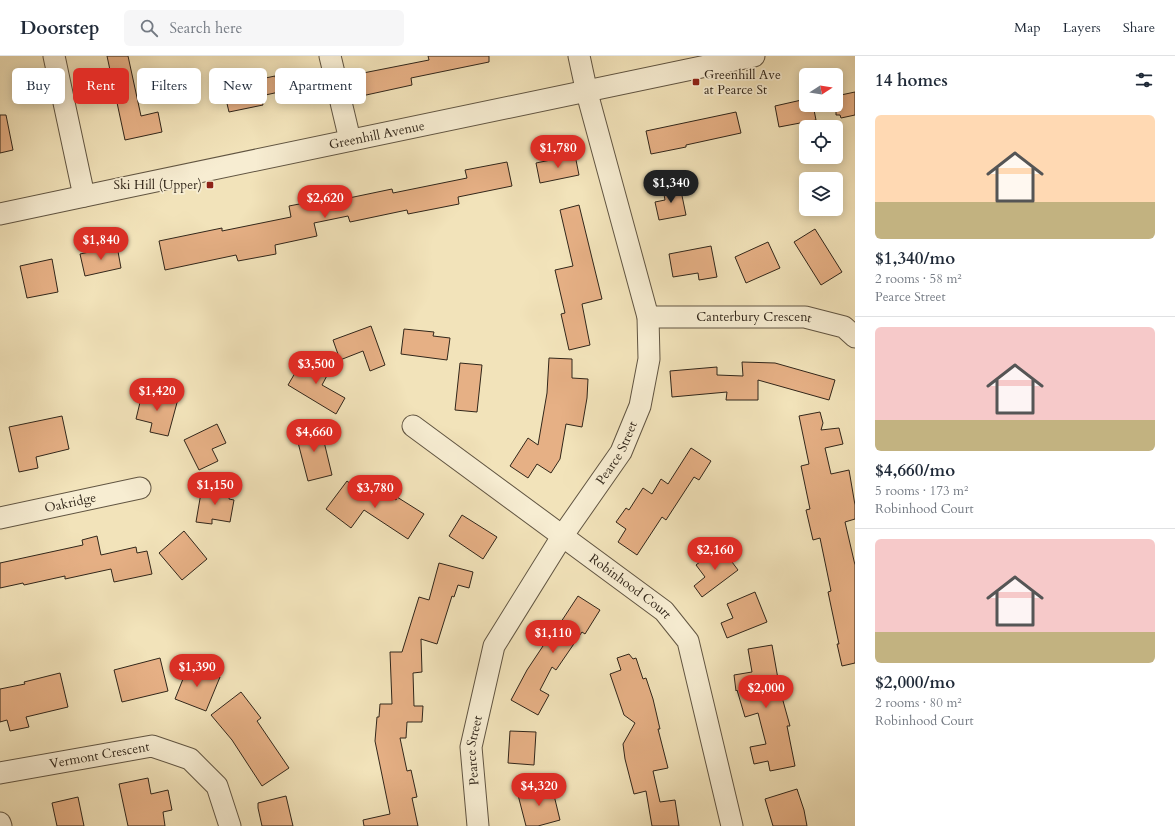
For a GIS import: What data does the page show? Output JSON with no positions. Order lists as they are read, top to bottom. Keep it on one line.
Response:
{"streets":{"street":["Greenhill Avenue","Canterbury Crescent","Pearce Street","Oakridge","Robinhood Court","Vermont Crescent"]},"crossings":[["Greenhill Avenue","Pearce Street"],["Canterbury Crescent","Pearce Street"],["Pearce Street","Robinhood Court"]],"places":{"transit":["Greenhill Ave at Pearce St","Ski Hill (Upper)"]},"north":"right","page":{"header":"Doorstep","search":"Search here","nav":["Map","Layers","Share"],"heading":"14 homes","chip":["Buy","Rent","Filters","New","Apartment"],"list":[{"name":"$1,340/mo","note":"2 rooms · 58 m² · Pearce Street"},{"name":"$4,660/mo","note":"5 rooms · 173 m² · Robinhood Court"},{"name":"$2,000/mo","note":"2 rooms · 80 m² · Robinhood Court"}],"price":["$1,780","$1,340","$2,620","$1,840","$3,500","$1,420","$4,660","$1,150","$3,780","$2,160","$1,110","$1,390","$2,000","$4,320"]}}
